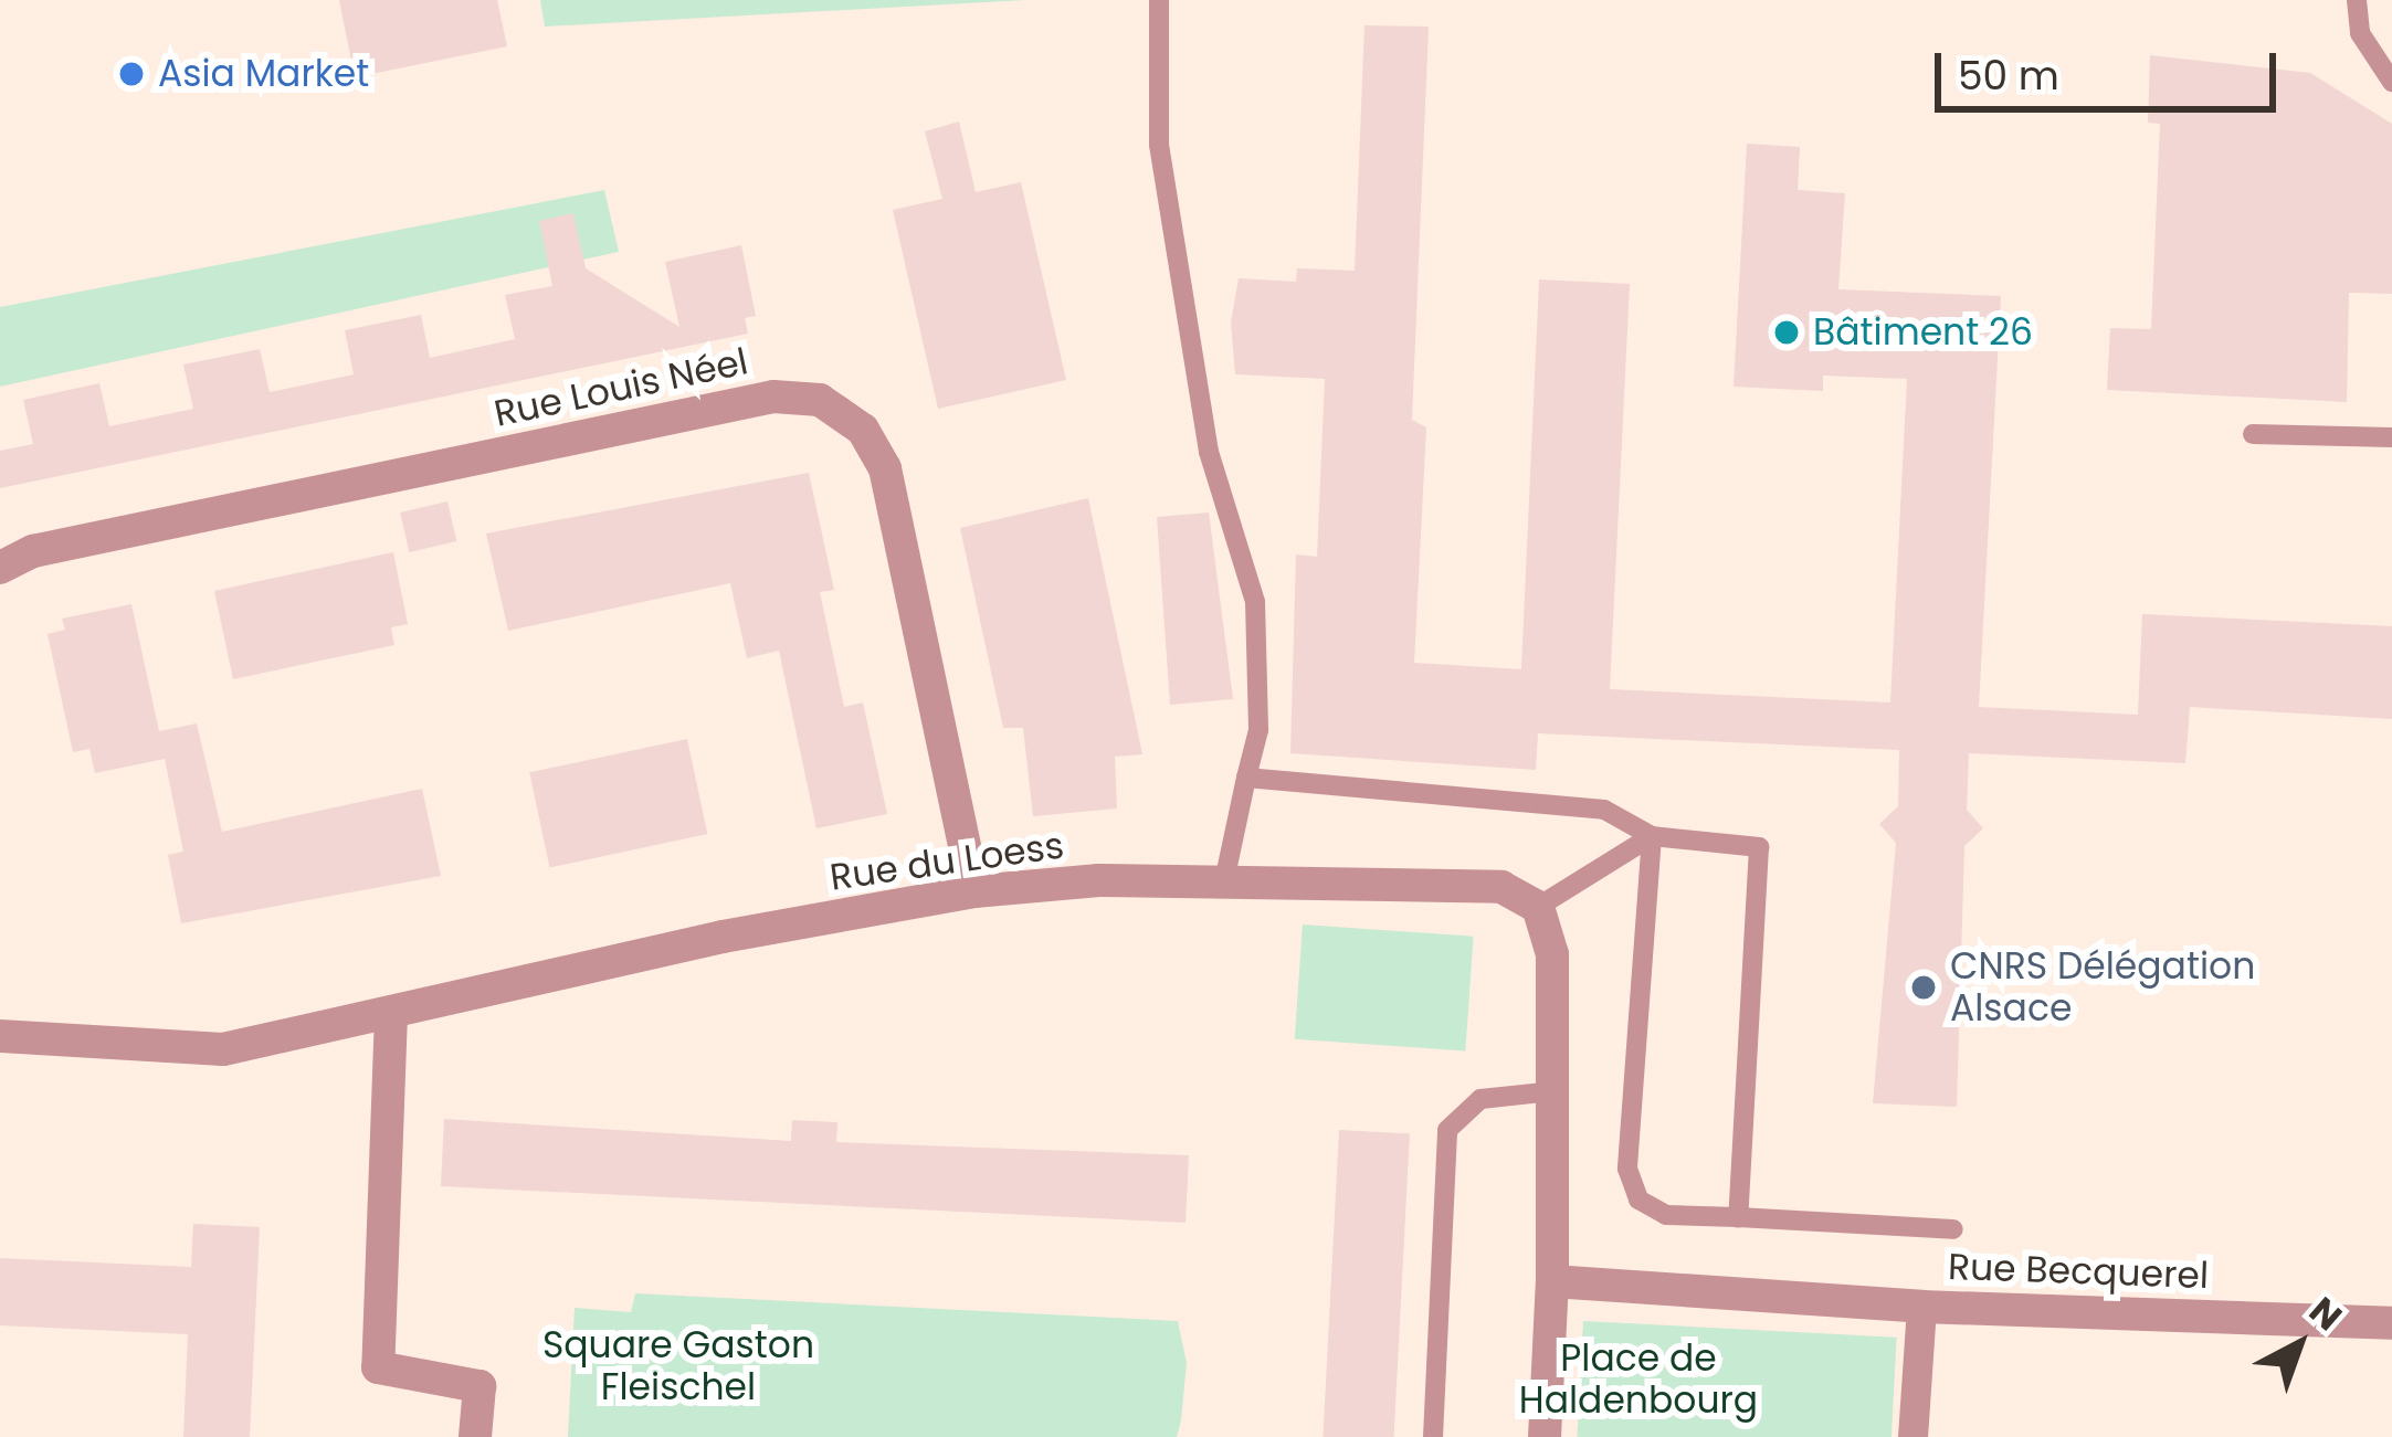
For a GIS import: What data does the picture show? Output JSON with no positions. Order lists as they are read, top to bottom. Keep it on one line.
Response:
{"streets":{"street":["Rue Louis Néel","Rue du Loess","Rue Becquerel"]},"crossings":[["Rue Louis Néel","Rue du Loess"]],"parks":["Square Gaston Fleischel","Place de Haldenbourg"],"places":["Asia Market","Bâtiment 26","CNRS Délégation Alsace"],"scale_bar":"50 m","north":"top right"}
